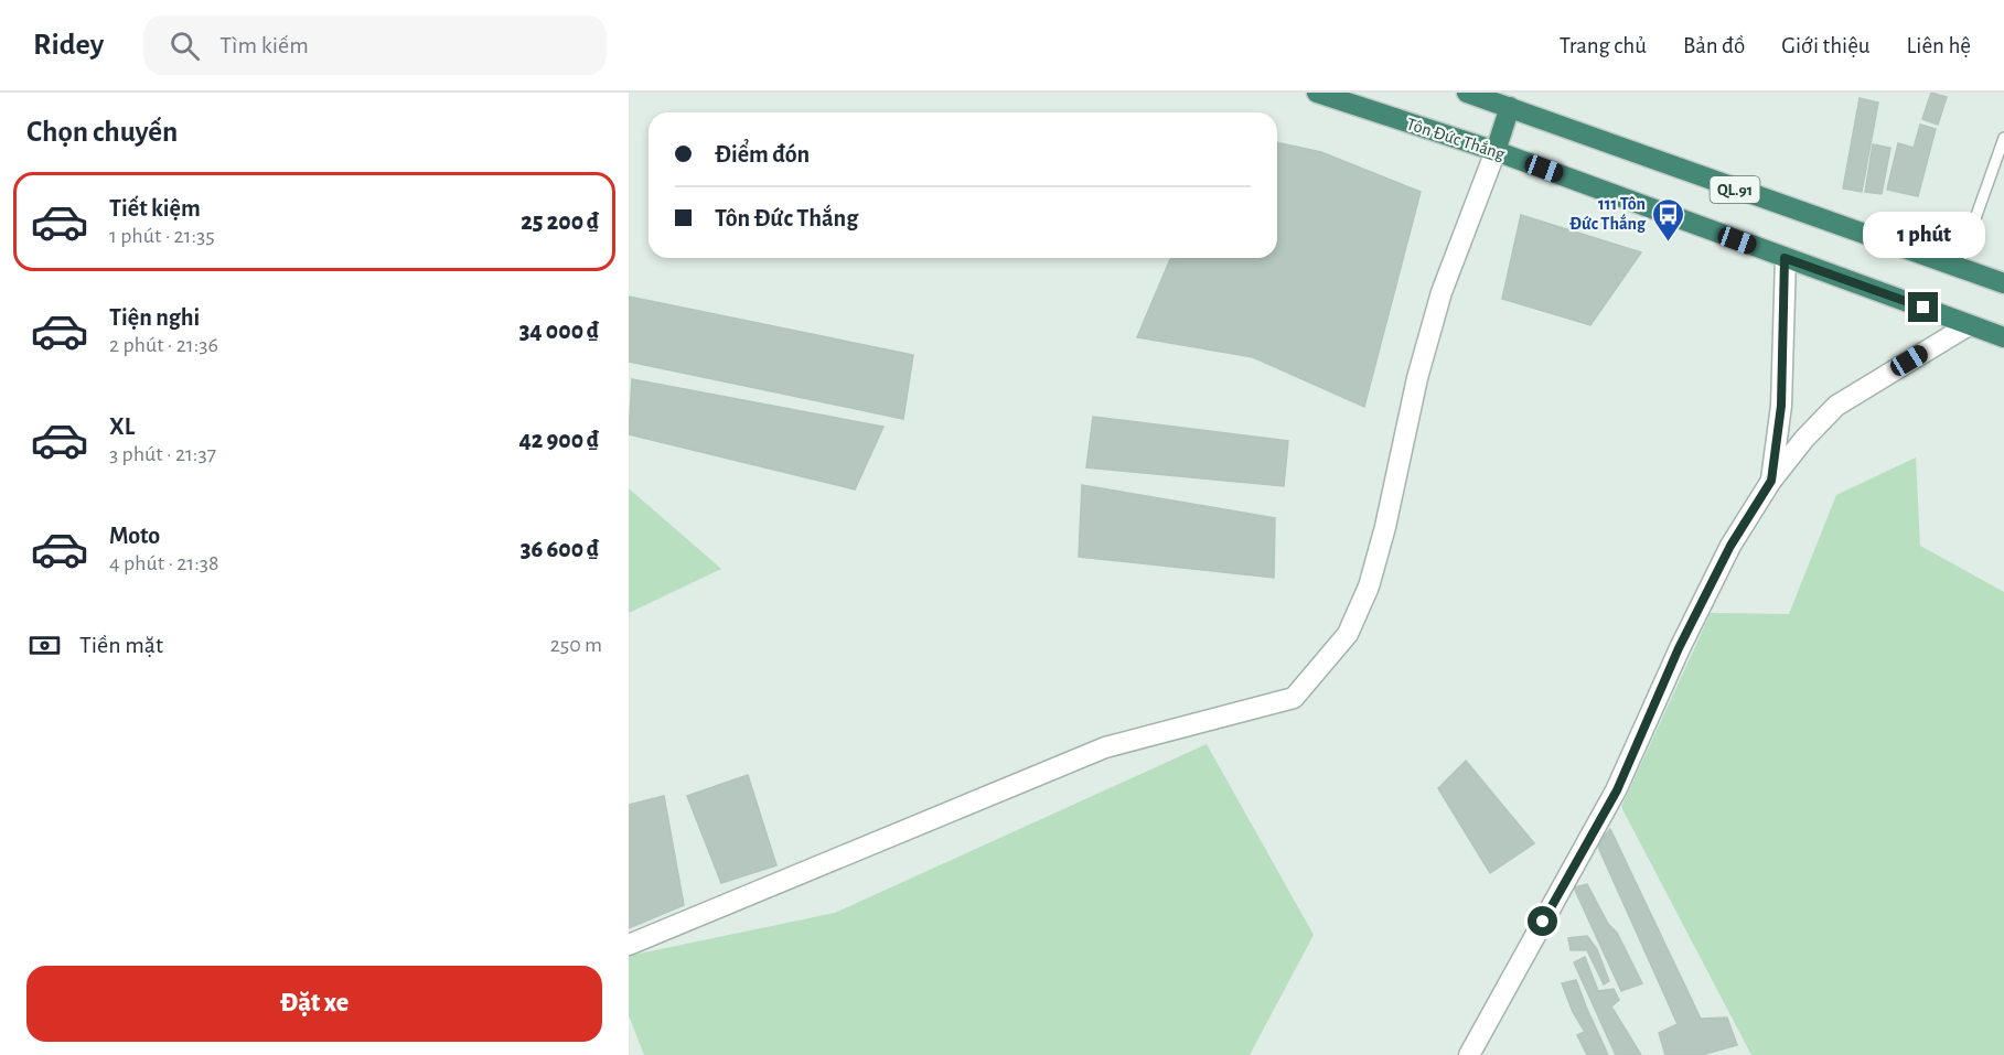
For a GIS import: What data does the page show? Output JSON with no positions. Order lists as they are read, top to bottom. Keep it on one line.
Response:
{"streets":{"highway":["Tôn Đức Thắng","QL.91"]},"places":{"bus stop":["111 Tôn Đức Thắng"]},"page":{"header":"Ridey","search":"Tìm kiếm","nav":["Trang chủ","Bản đồ","Giới thiệu","Liên hệ"],"heading":"Chọn chuyến","banner":["Điểm đón","Tôn Đức Thắng"],"list":[{"name":"Tiết kiệm","note":"1 phút · 21:35","value":"25 200 ₫"},{"name":"Tiện nghi","note":"2 phút · 21:36","value":"34 000 ₫"},{"name":"XL","note":"3 phút · 21:37","value":"42 900 ₫"},{"name":"Moto","note":"4 phút · 21:38","value":"36 600 ₫"}],"bubble":"1 phút","pay":["Tiền mặt","250 m"],"buttons":"Đặt xe"}}
